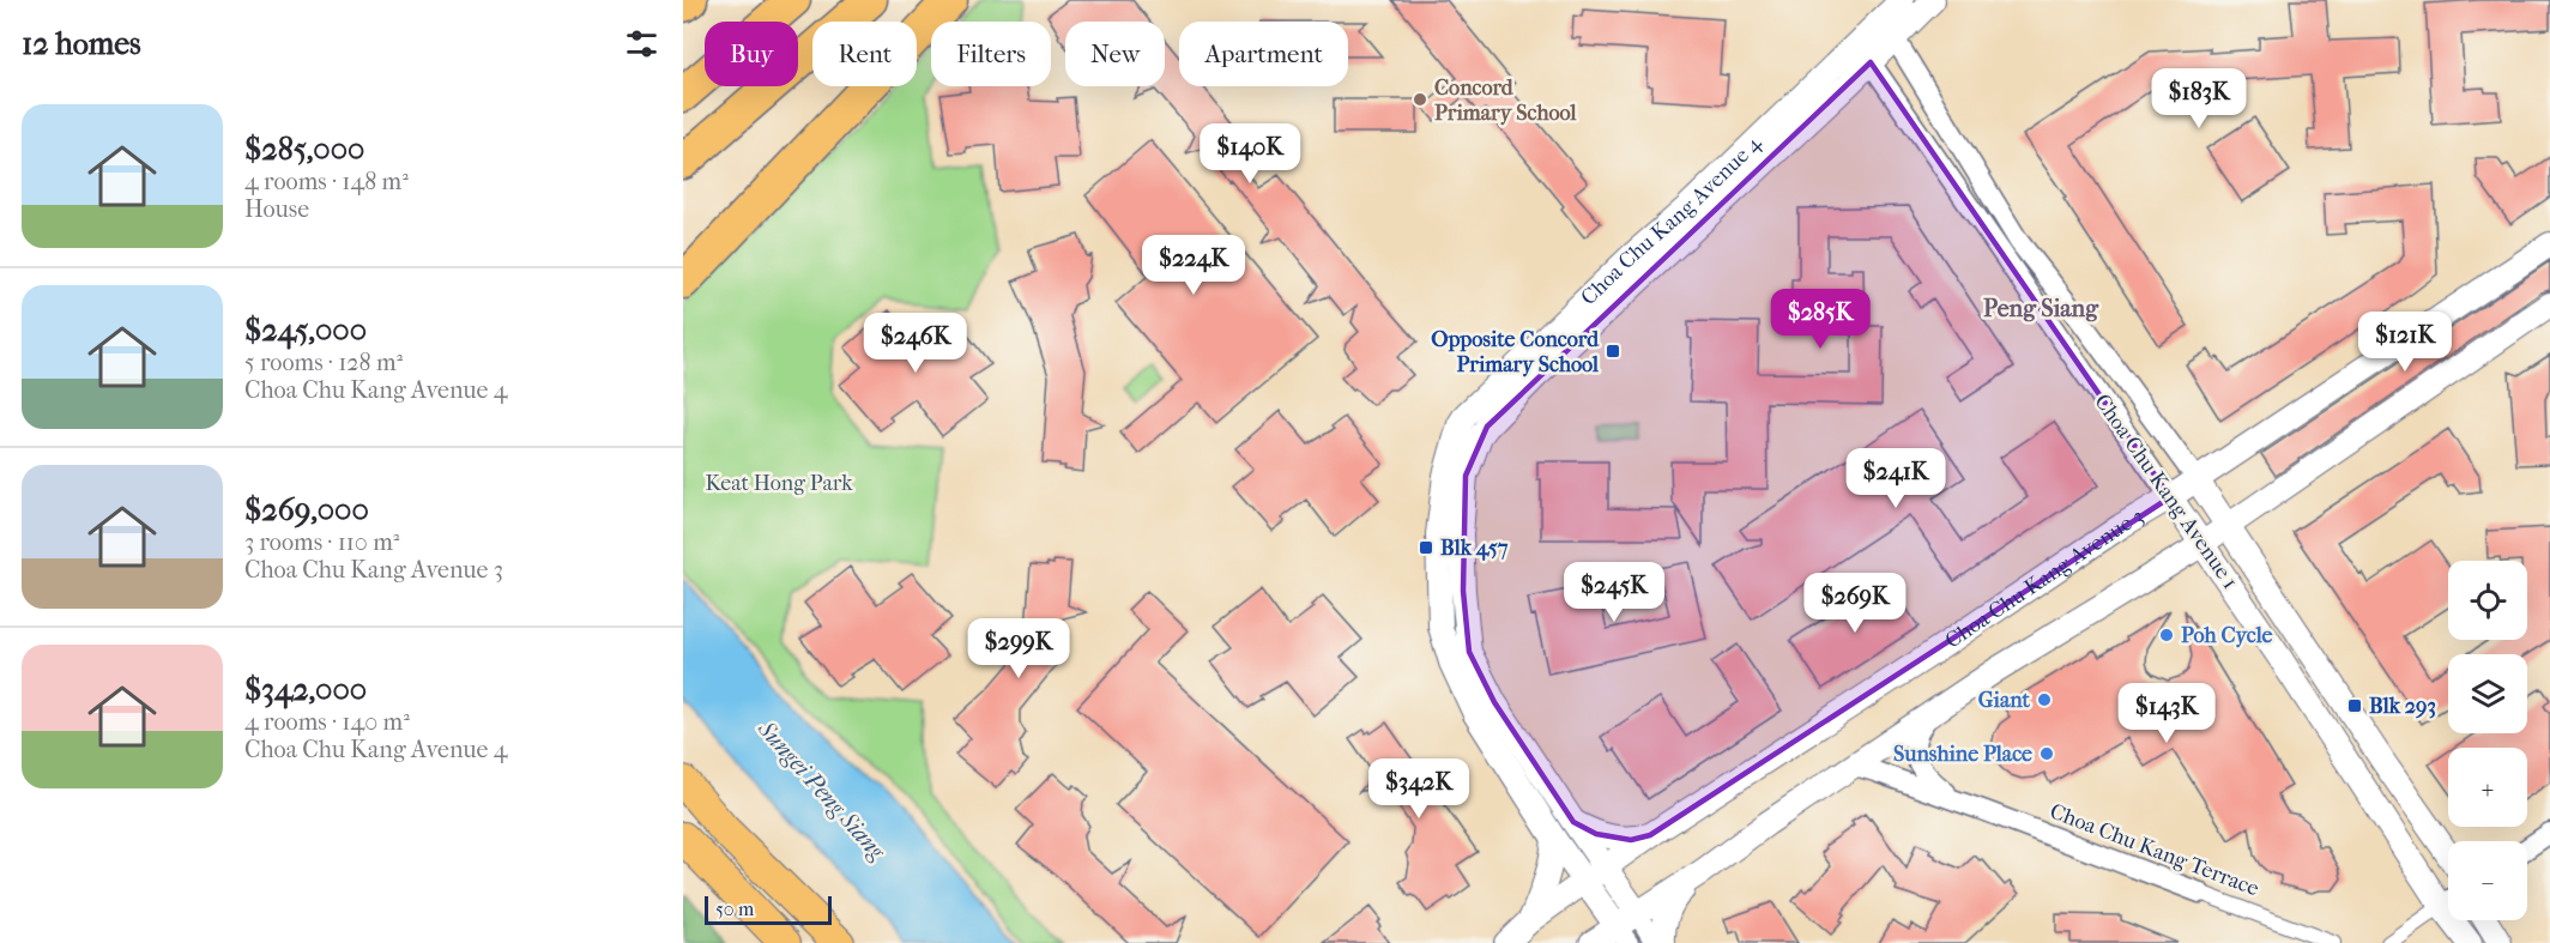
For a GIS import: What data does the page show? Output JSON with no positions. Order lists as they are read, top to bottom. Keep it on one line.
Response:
{"streets":{"street":["Choa Chu Kang Avenue 4","Choa Chu Kang Avenue 1","Choa Chu Kang Avenue 3","Choa Chu Kang Terrace"]},"crossings":[["Choa Chu Kang Avenue 4","Choa Chu Kang Avenue 1"],["Choa Chu Kang Avenue 4","Choa Chu Kang Avenue 3"],["Choa Chu Kang Avenue 1","Choa Chu Kang Avenue 3"]],"districts":["Peng Siang"],"water":["Sungei Peng Siang"],"parks":["Keat Hong Park"],"places":{"other":["Concord Primary School","Poh Cycle","Giant","Sunshine Place"],"transit":["Opposite Concord Primary School","Blk 457","Blk 293"]},"scale_bar":"50 m","page":{"heading":"12 homes","chip":["Buy","Rent","Filters","New","Apartment"],"price":["$183K","$140K","$224K","$285K","$121K","$246K","$241K","$245K","$269K","$299K","$143K","$342K"],"list":[{"name":"$285,000","note":"4 rooms · 148 m² · House"},{"name":"$245,000","note":"5 rooms · 128 m² · Choa Chu Kang Avenue 4"},{"name":"$269,000","note":"3 rooms · 110 m² · Choa Chu Kang Avenue 3"},{"name":"$342,000","note":"4 rooms · 140 m² · Choa Chu Kang Avenue 4"}],"map_buttons":["+","−"],"scale":"50 m"}}
